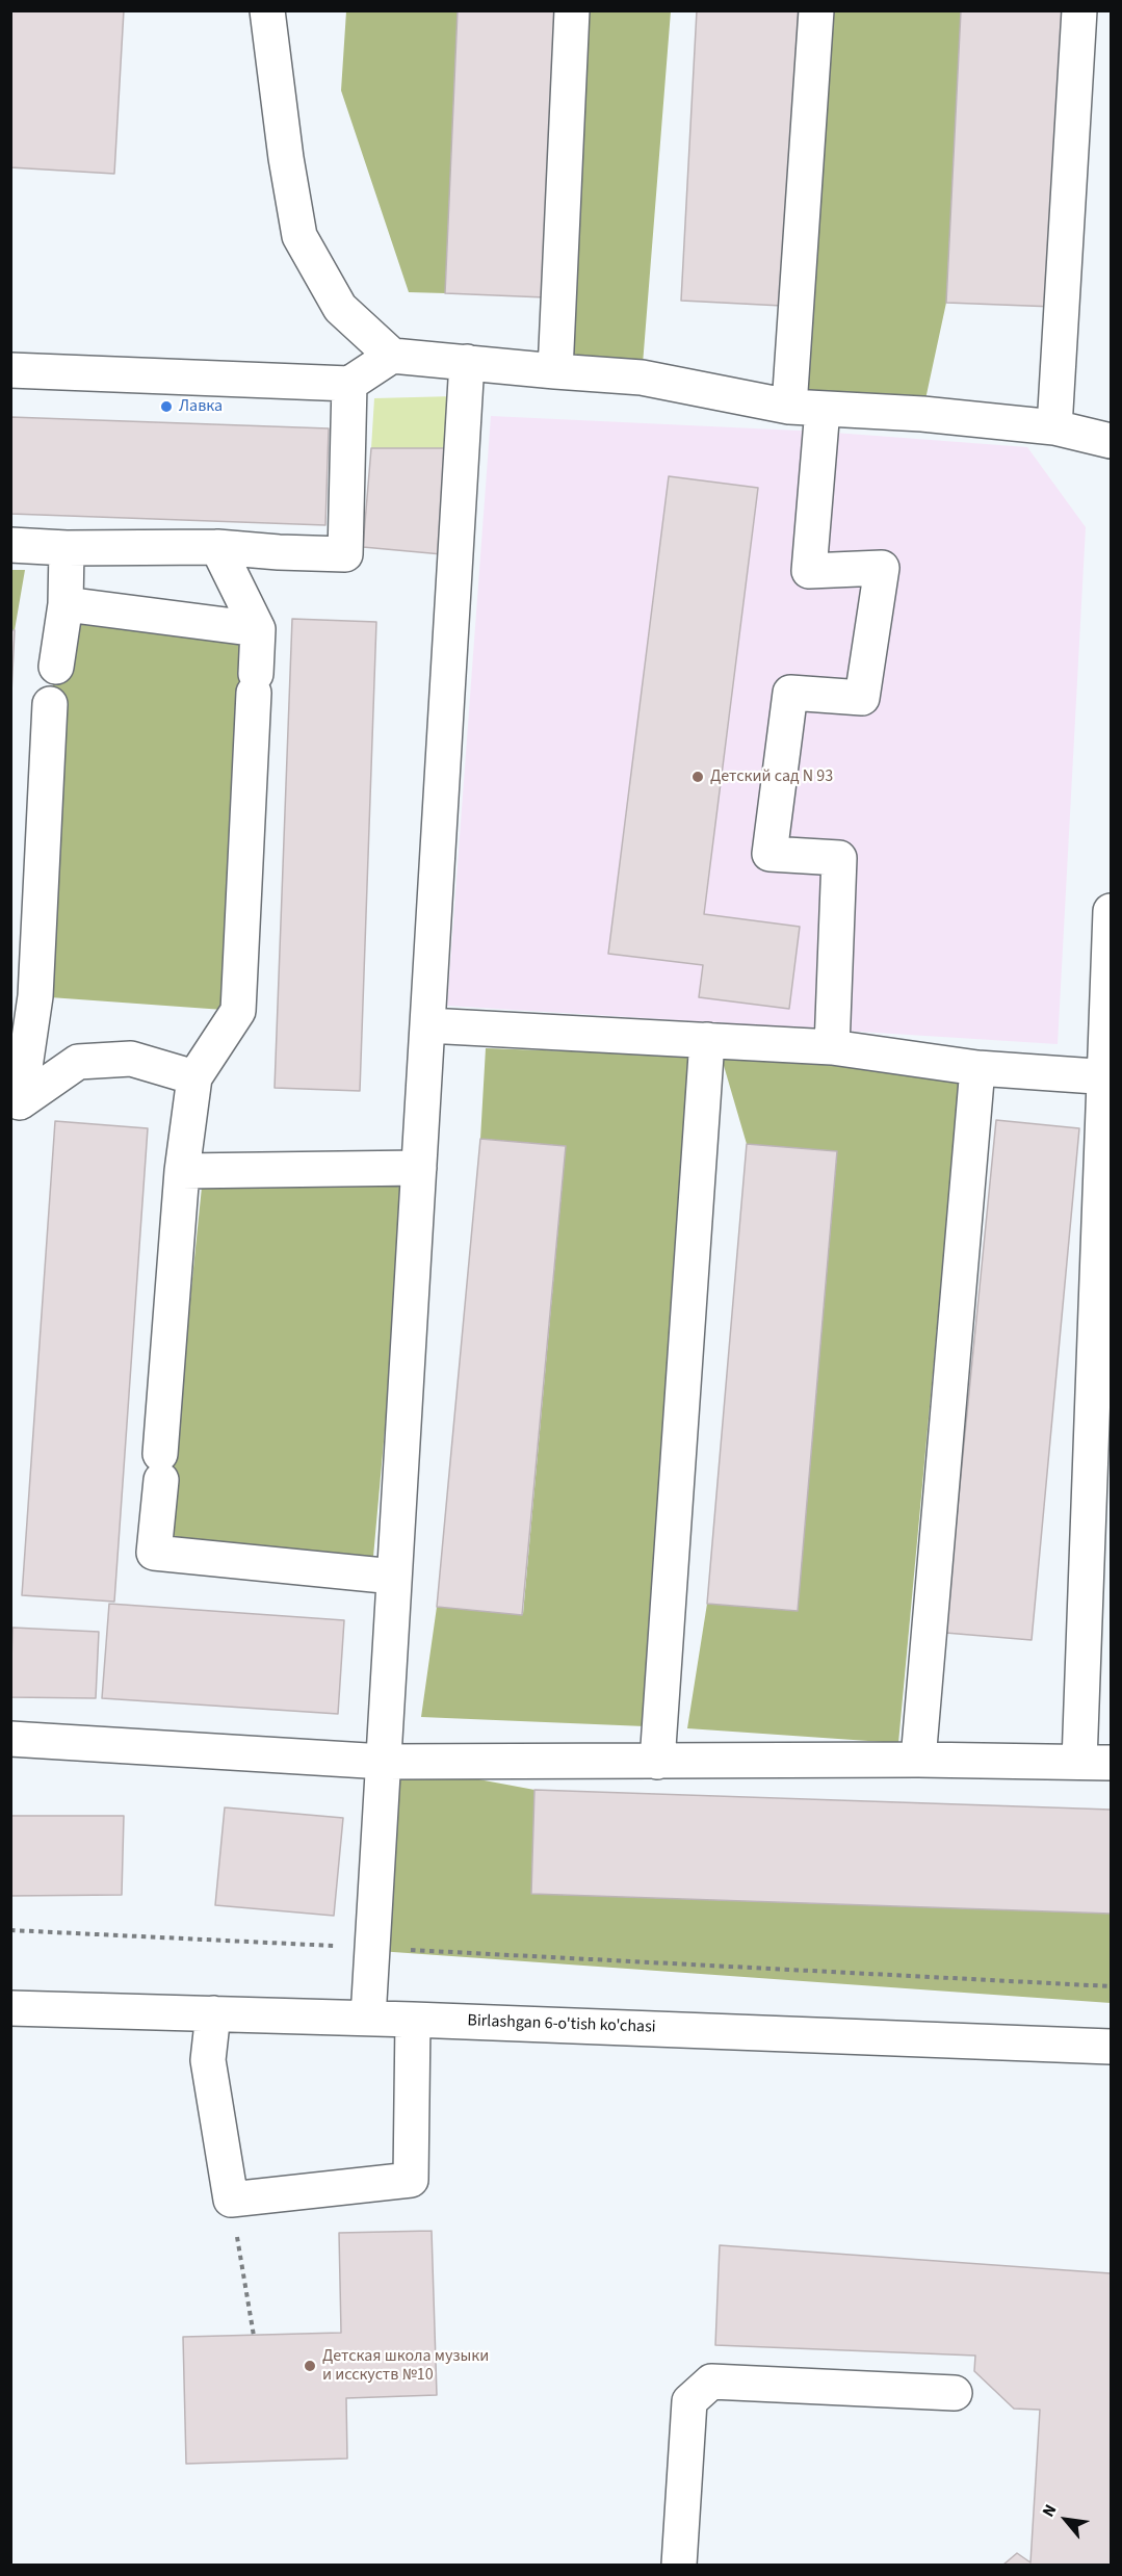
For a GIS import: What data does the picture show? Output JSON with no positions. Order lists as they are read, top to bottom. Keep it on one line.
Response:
{"streets":{"street":["Birlashgan 6-o'tish ko'chasi"]},"places":["Лавка","Детский сад N 93","Детская школа музыки и исскуств №10"],"north":"top left"}
